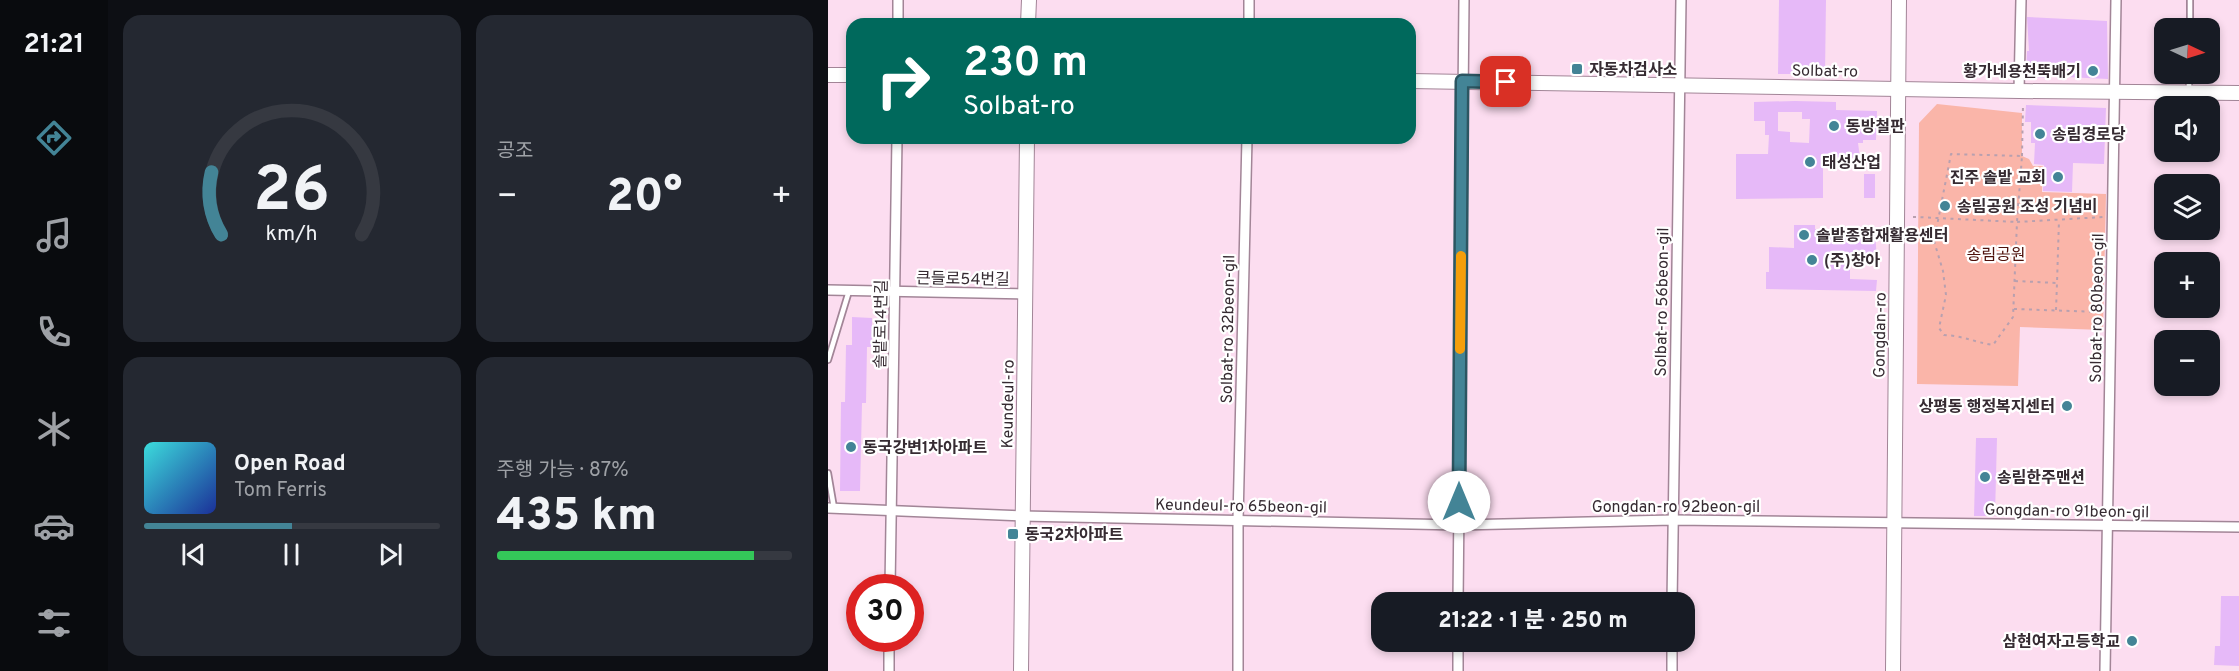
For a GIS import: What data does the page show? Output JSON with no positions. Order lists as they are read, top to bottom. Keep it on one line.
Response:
{"streets":{"street":["Solbat-ro","큰들로54번길","Solbat-ro 56beon-gil","Solbat-ro 80beon-gil","솔밭로14번길","Solbat-ro 32beon-gil","Gongdan-ro","Keundeul-ro","Keundeul-ro 65beon-gil","Gongdan-ro 92beon-gil","Gongdan-ro 91beon-gil"]},"crossings":[["Solbat-ro","Solbat-ro 56beon-gil"],["Solbat-ro","Solbat-ro 80beon-gil"],["Solbat-ro","Gongdan-ro"],["큰들로54번길","솔밭로14번길"],["큰들로54번길","Keundeul-ro"],["Solbat-ro 56beon-gil","Gongdan-ro 92beon-gil"],["Solbat-ro 80beon-gil","Gongdan-ro 91beon-gil"],["솔밭로14번길","Keundeul-ro 65beon-gil"],["Solbat-ro 32beon-gil","Keundeul-ro 65beon-gil"],["Gongdan-ro","Gongdan-ro 92beon-gil"],["Gongdan-ro","Gongdan-ro 91beon-gil"],["Keundeul-ro","Keundeul-ro 65beon-gil"],["Keundeul-ro 65beon-gil","Gongdan-ro 92beon-gil"],["Gongdan-ro 92beon-gil","Gongdan-ro 91beon-gil"]],"parks":["송림공원"],"places":{"transit":["자동차검사소","동국2차아파트"],"other":["황가네용천뚝배기","동방철판","송림경로당","태성산업","진주 솔밭 교회","송림공원 조성 기념비","솔밭종합재활용센터","(주)창아","상평동 행정복지센터","동국강변1차아파트","송림한주맨션","삼현여자고등학교"]},"north":"right","page":{"tabs":"21:21","tile":["공조",["주행 가능 · 87%","435 km"]],"map_buttons":["+","−"],"turn":["230 m","Solbat-ro"],"heat":["−","20°","+"],"song":["Open Road","Tom Ferris"],"limit":"30","trip":"21:22 · 1 분 · 250 m","gauge":["26","km/h"]}}
